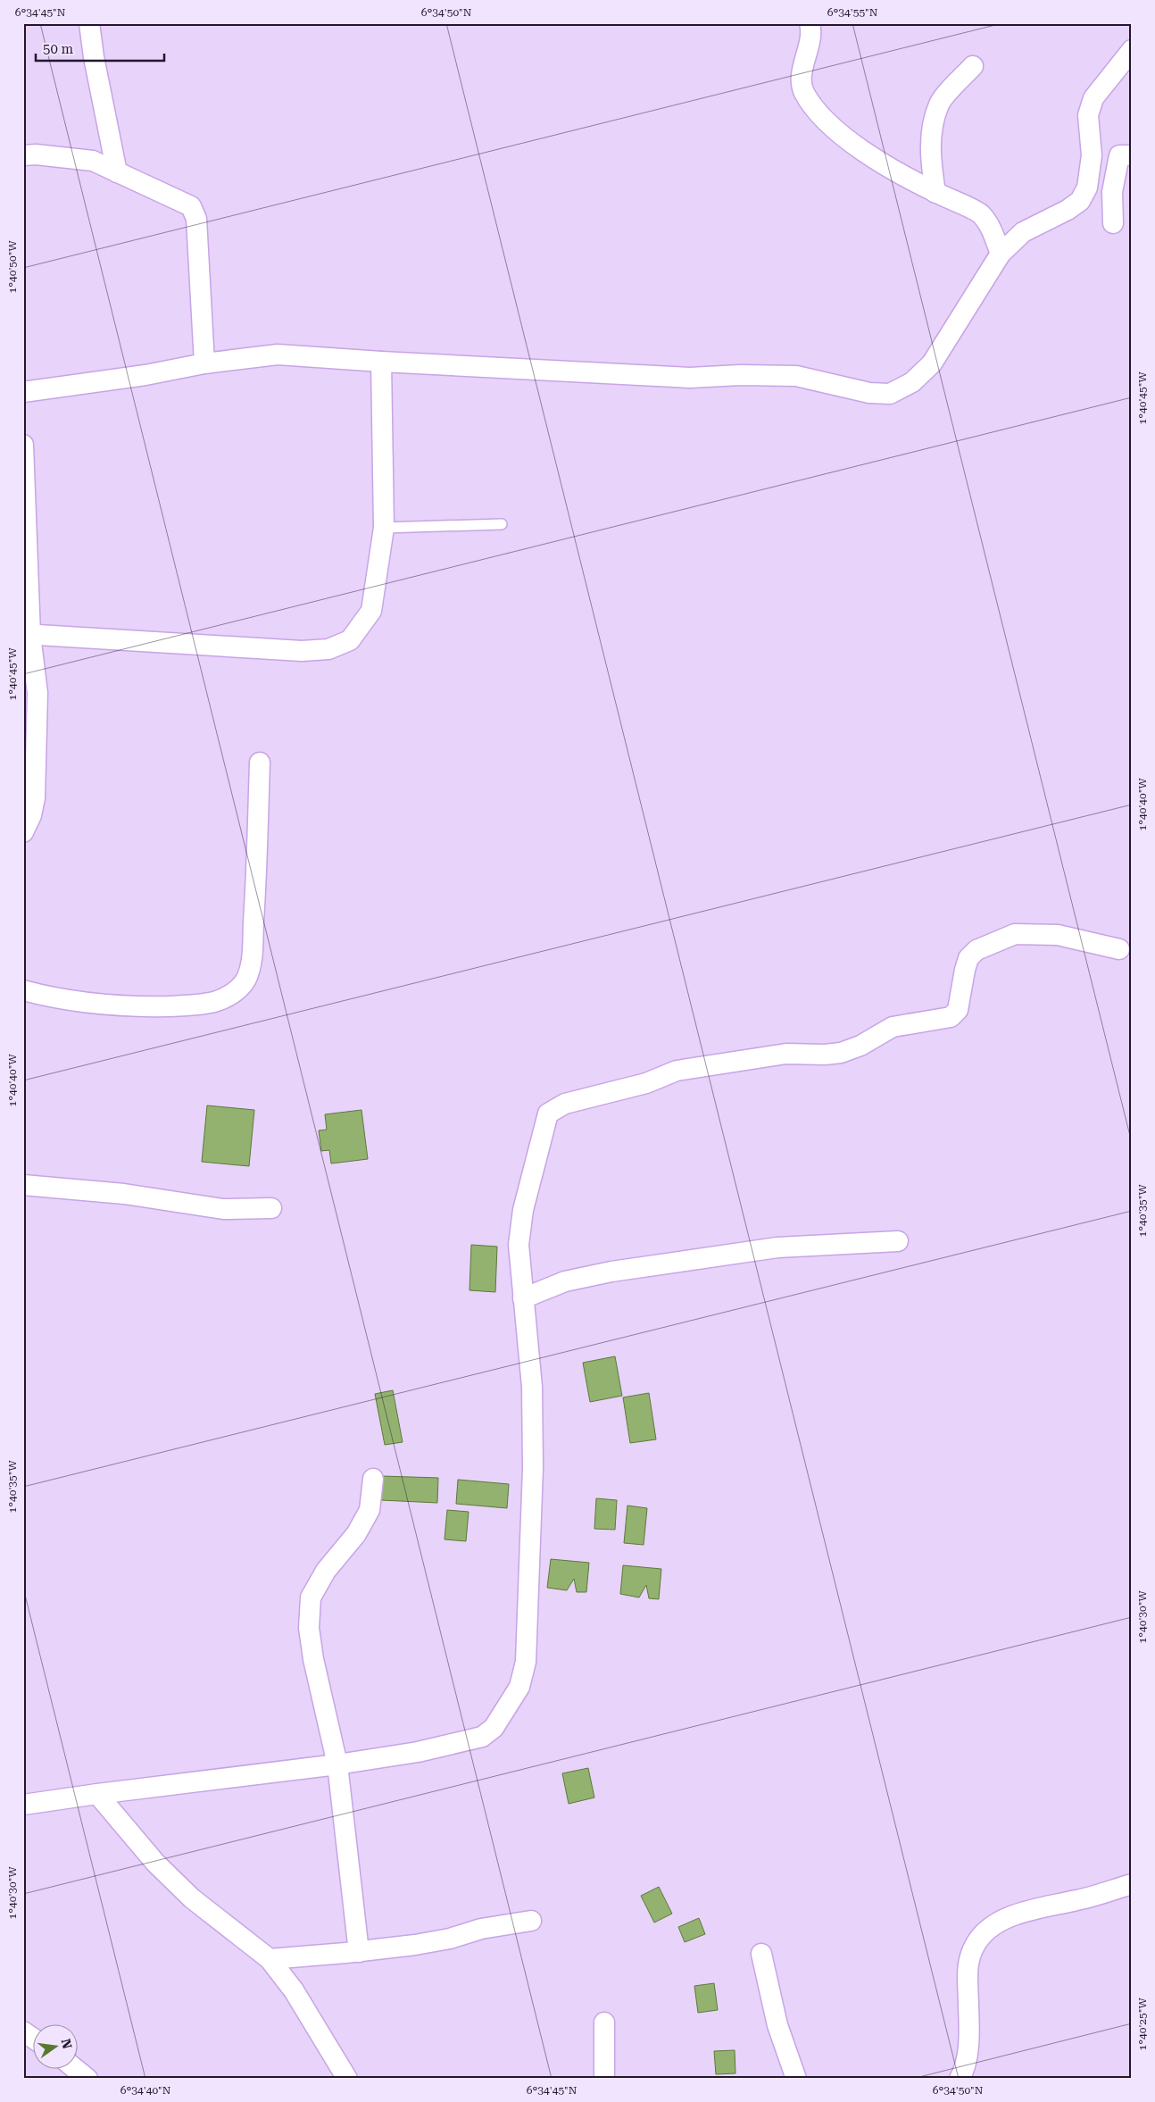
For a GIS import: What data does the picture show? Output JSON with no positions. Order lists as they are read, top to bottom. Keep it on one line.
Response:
{"scale_bar":"50 m","north":"right","coordinates":["6°34'45\"N","6°34'50\"N","6°34'55\"N","1°40'50\"W","1°40'45\"W","1°40'40\"W","1°40'35\"W","1°40'30\"W","1°40'25\"W","6°34'40\"N"]}
